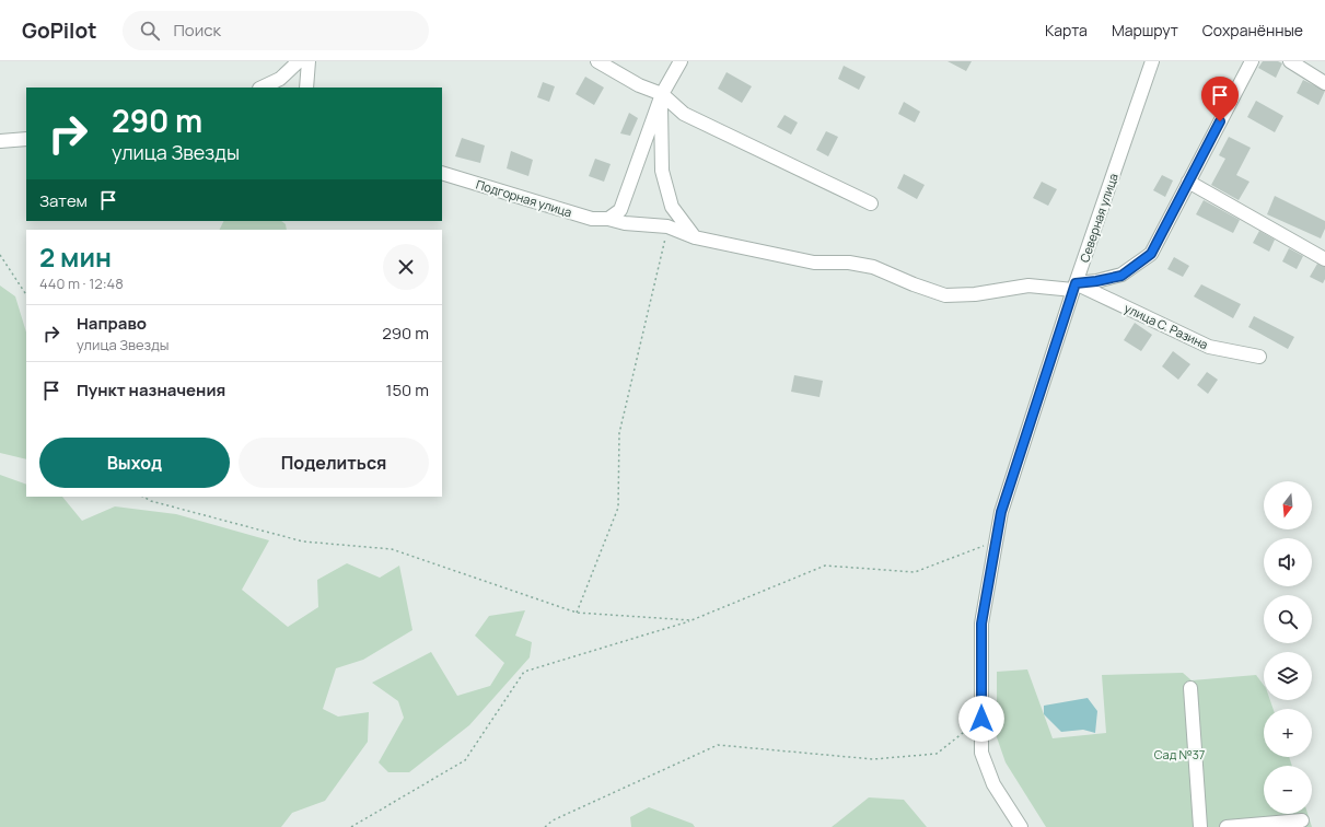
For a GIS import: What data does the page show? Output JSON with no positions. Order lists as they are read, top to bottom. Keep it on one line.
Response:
{"streets":{"street":["Подгорная улица","Северная улица","улица С. Разина"]},"crossings":[["Подгорная улица","Северная улица"],["Подгорная улица","улица С. Разина"],["Северная улица","улица С. Разина"]],"parks":["Сад №37"],"north":"bottom","page":{"header":"GoPilot","search":"Поиск","nav":["Карта","Маршрут","Сохранённые"],"turn":["290 m","улица Звезды"],"then":"Затем","heading":["2 мин","440 m · 12:48"],"list":[{"name":"Направо","note":"улица Звезды","value":"290 m"},{"name":"Пункт назначения","value":"150 m"}],"buttons":["Выход","Поделиться"],"map_buttons":["+","−"]}}
